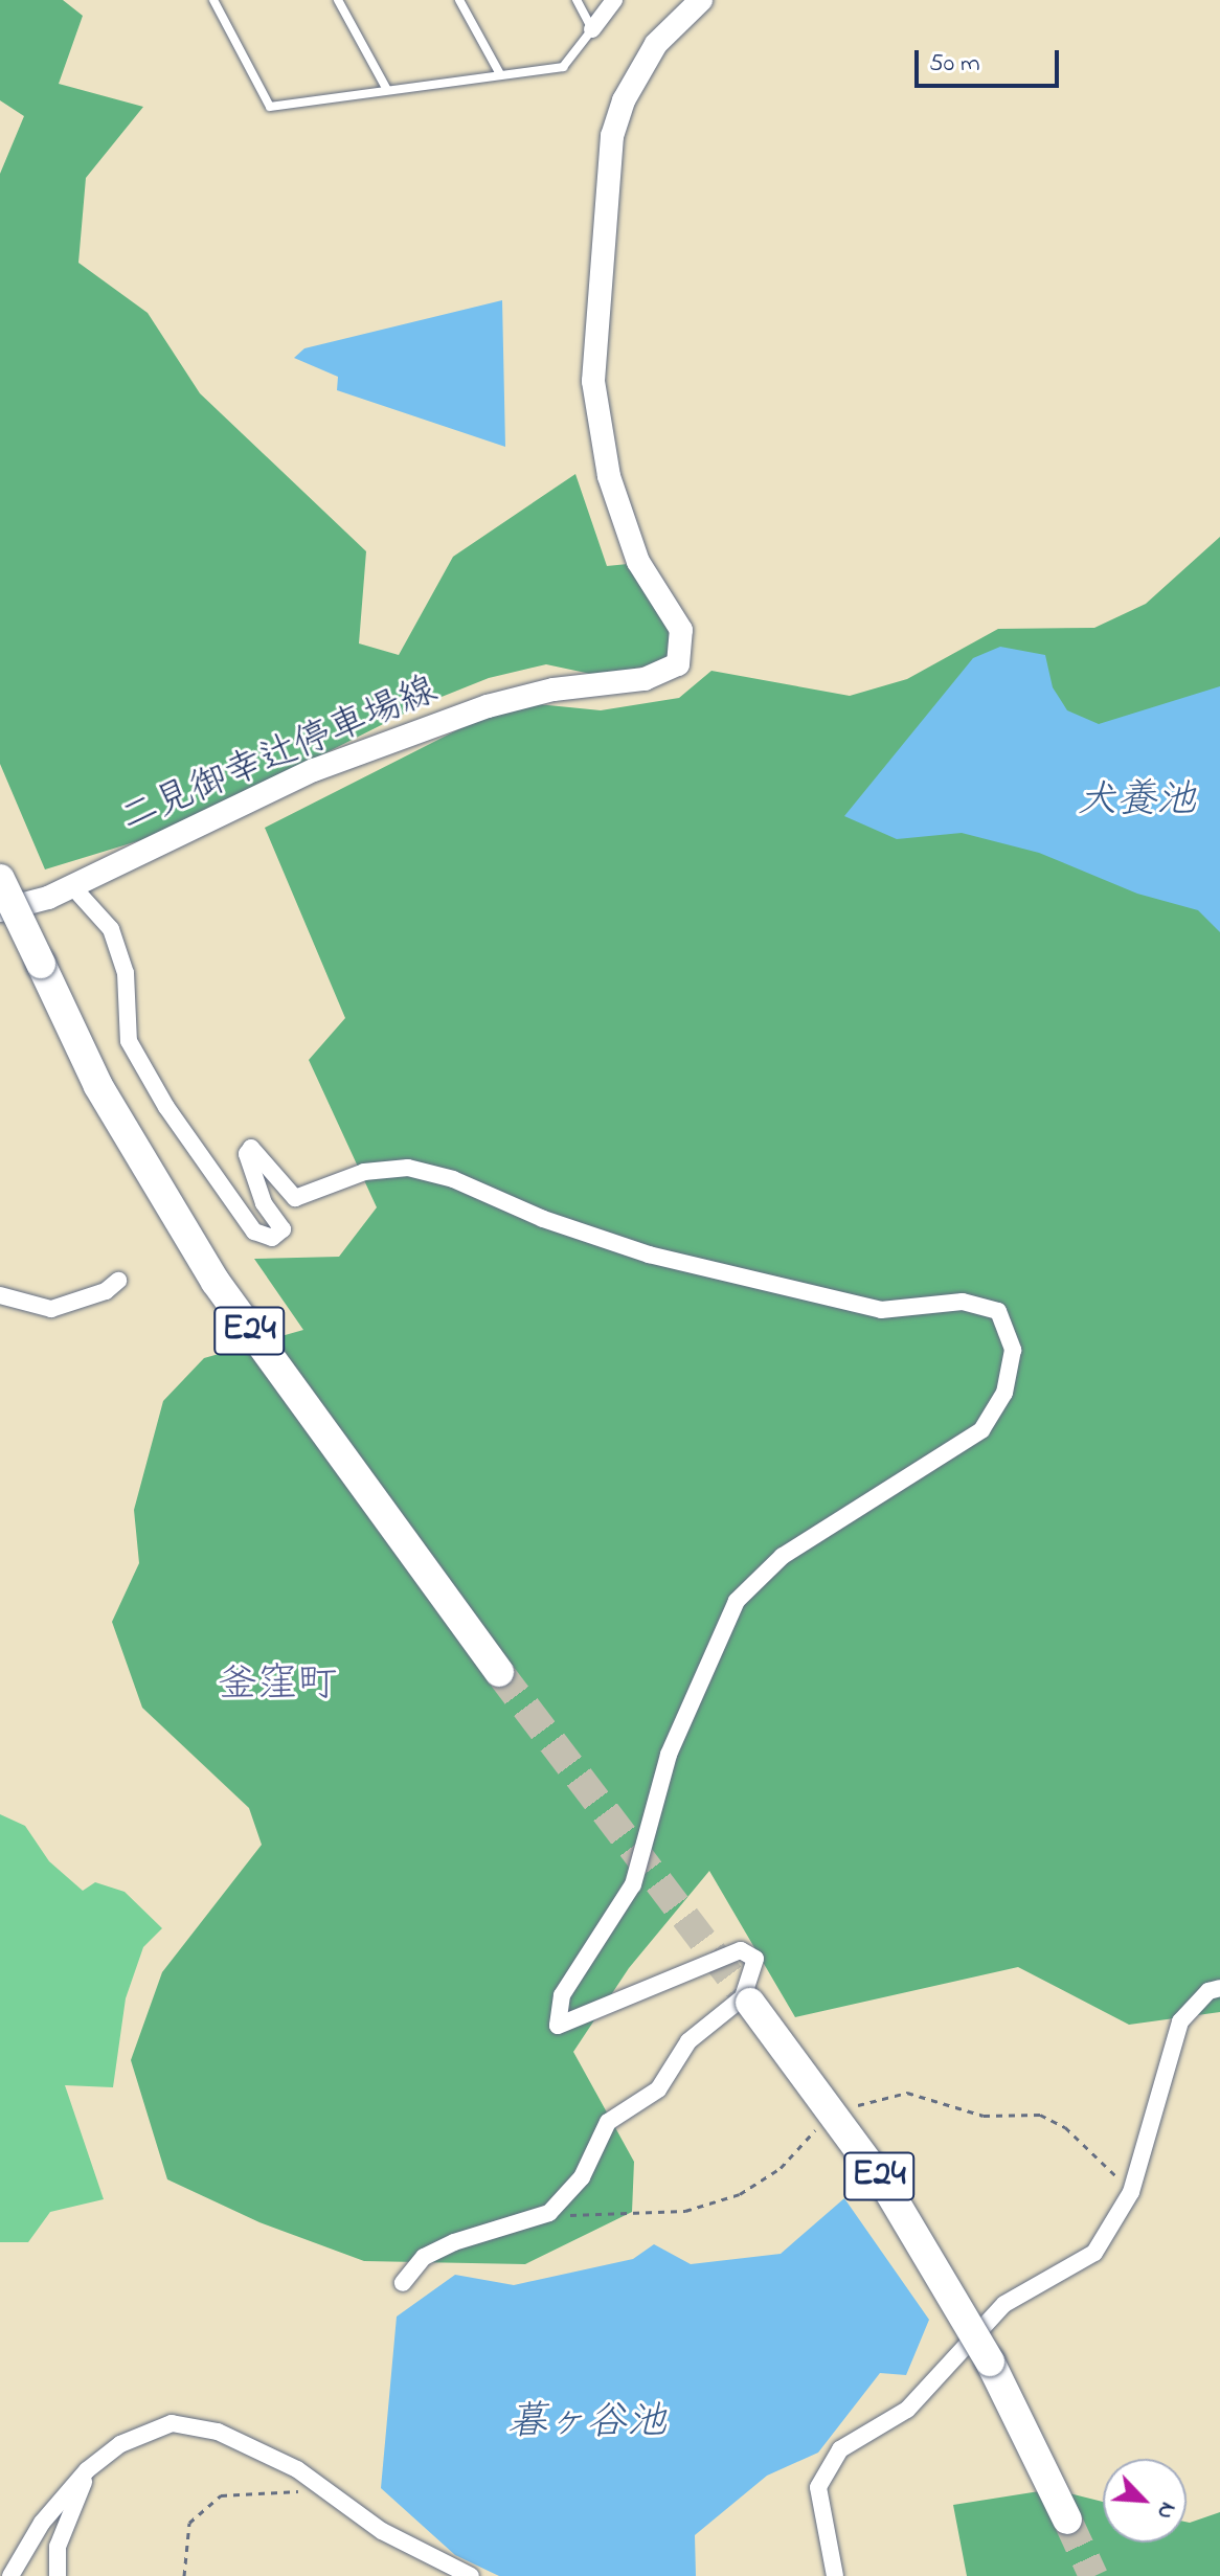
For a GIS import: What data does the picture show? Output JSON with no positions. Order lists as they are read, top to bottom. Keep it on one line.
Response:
{"streets":{"highway":["E24"],"main road":["二見御幸辻停車場線"]},"districts":["釜窪町"],"water":["犬養池","暮ヶ谷池"],"scale_bar":"50 m","north":"bottom right"}
